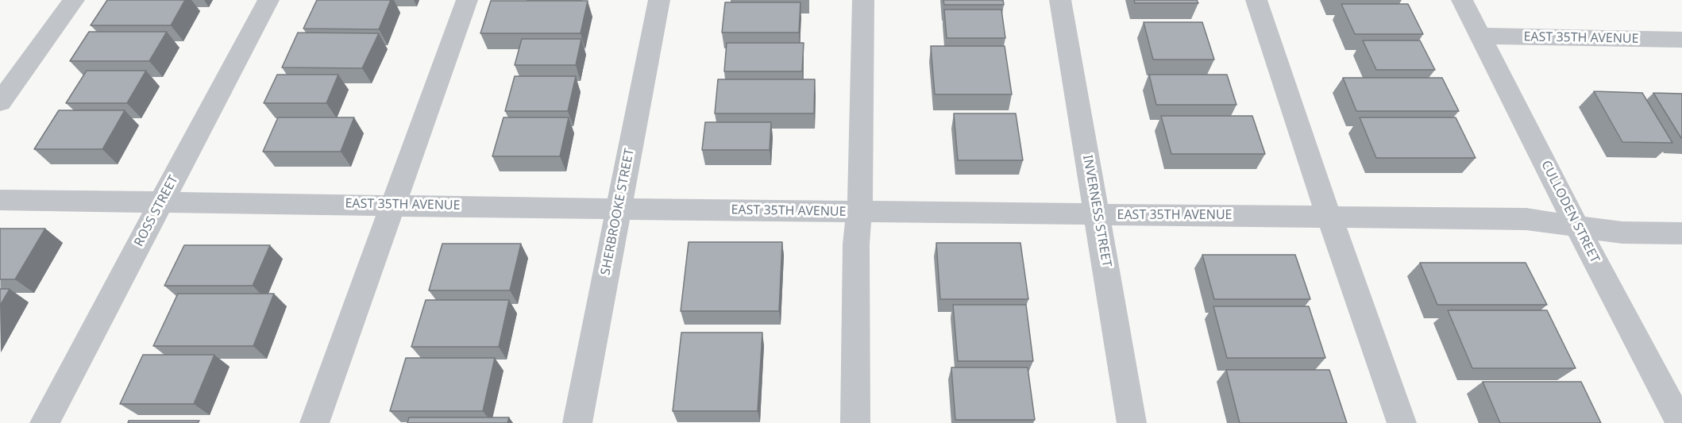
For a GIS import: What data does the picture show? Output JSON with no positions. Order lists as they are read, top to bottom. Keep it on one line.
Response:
{"streets":{"street":["EAST 35TH AVENUE","ROSS STREET","INVERNESS STREET","SHERBROOKE STREET","CULLODEN STREET"]},"crossings":[["EAST 35TH AVENUE","ROSS STREET"],["EAST 35TH AVENUE","INVERNESS STREET"],["EAST 35TH AVENUE","SHERBROOKE STREET"],["EAST 35TH AVENUE","CULLODEN STREET"]]}
